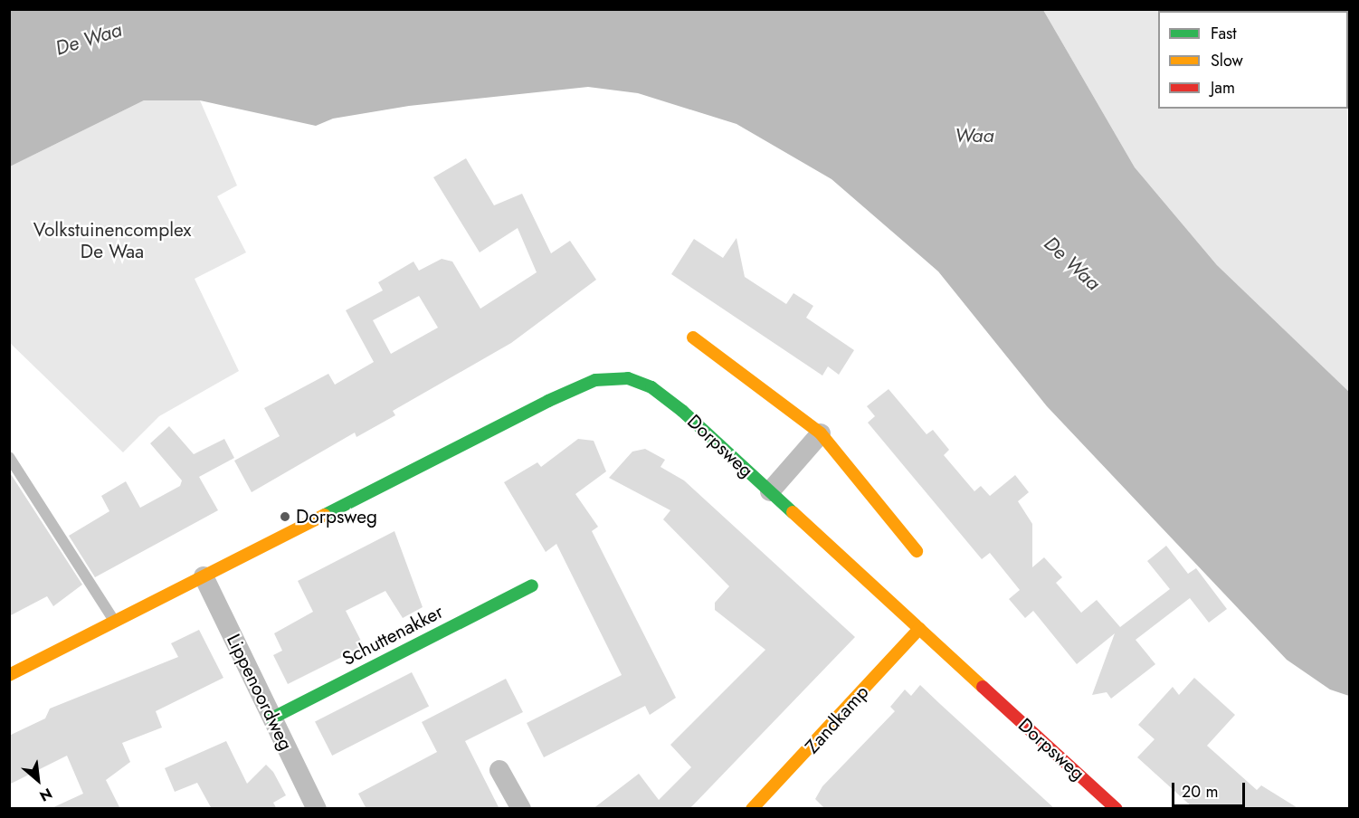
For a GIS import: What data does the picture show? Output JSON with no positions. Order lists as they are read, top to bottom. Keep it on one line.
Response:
{"streets":{"street":["Dorpsweg","Schuttenakker","Lippenoordweg","Zandkamp"]},"crossings":[["Dorpsweg","Lippenoordweg"],["Dorpsweg","Zandkamp"],["Schuttenakker","Lippenoordweg"]],"water":["De Waa","Waa"],"parks":["Volkstuinencomplex De Waa"],"places":["Dorpsweg"],"legend":["Fast","Slow","Jam"],"scale_bar":"20 m","north":"bottom right"}
